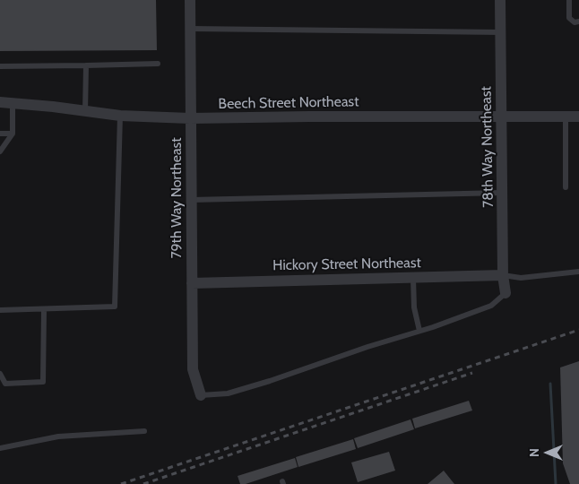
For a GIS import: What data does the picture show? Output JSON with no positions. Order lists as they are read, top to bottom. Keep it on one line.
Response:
{"streets":{"street":["Beech Street Northeast","78th Way Northeast","79th Way Northeast","Hickory Street Northeast"]},"crossings":[["Beech Street Northeast","78th Way Northeast"],["Beech Street Northeast","79th Way Northeast"],["78th Way Northeast","Hickory Street Northeast"],["79th Way Northeast","Hickory Street Northeast"]],"north":"left"}
